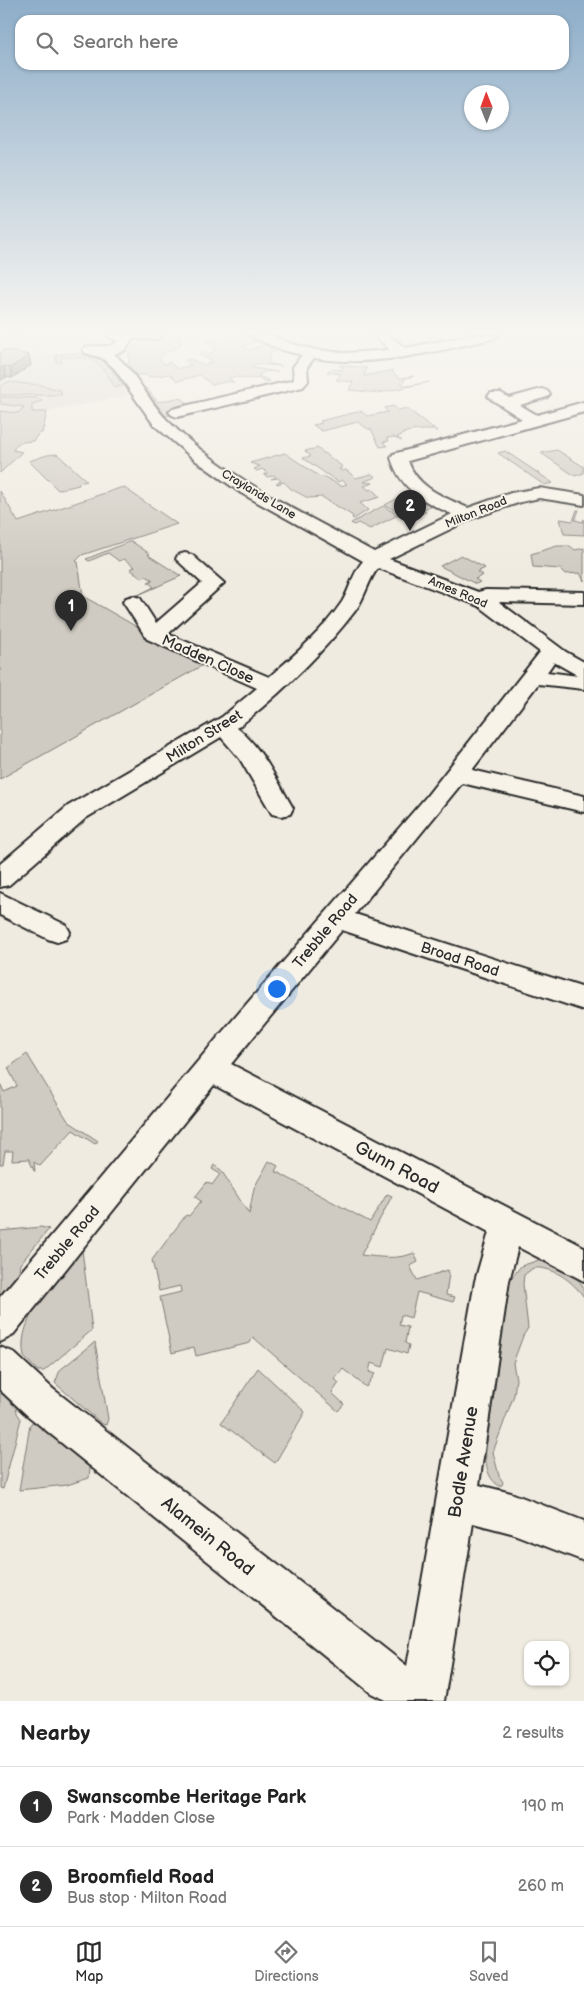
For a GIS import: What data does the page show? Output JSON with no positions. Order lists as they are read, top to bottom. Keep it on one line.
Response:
{"streets":{"street":["Craylands Lane","Milton Road","Ames Road","Madden Close","Milton Street","Trebble Road","Broad Road","Gunn Road","Bodle Avenue","Alamein Road"]},"crossings":[["Craylands Lane","Milton Road"],["Craylands Lane","Ames Road"],["Craylands Lane","Milton Street"],["Milton Road","Ames Road"],["Milton Road","Milton Street"],["Ames Road","Milton Street"],["Ames Road","Trebble Road"],["Madden Close","Milton Street"],["Trebble Road","Broad Road"],["Trebble Road","Gunn Road"],["Gunn Road","Bodle Avenue"],["Bodle Avenue","Alamein Road"]],"north":"top","page":{"search":"Search here","pins":["2","1"],"heading":["Nearby","2 results"],"list":[{"mark":"1","name":"Swanscombe Heritage Park","note":"Park · Madden Close","value":"190 m"},{"mark":"2","name":"Broomfield Road","note":"Bus stop · Milton Road","value":"260 m"}],"nav":["Map","Directions","Saved"]}}
